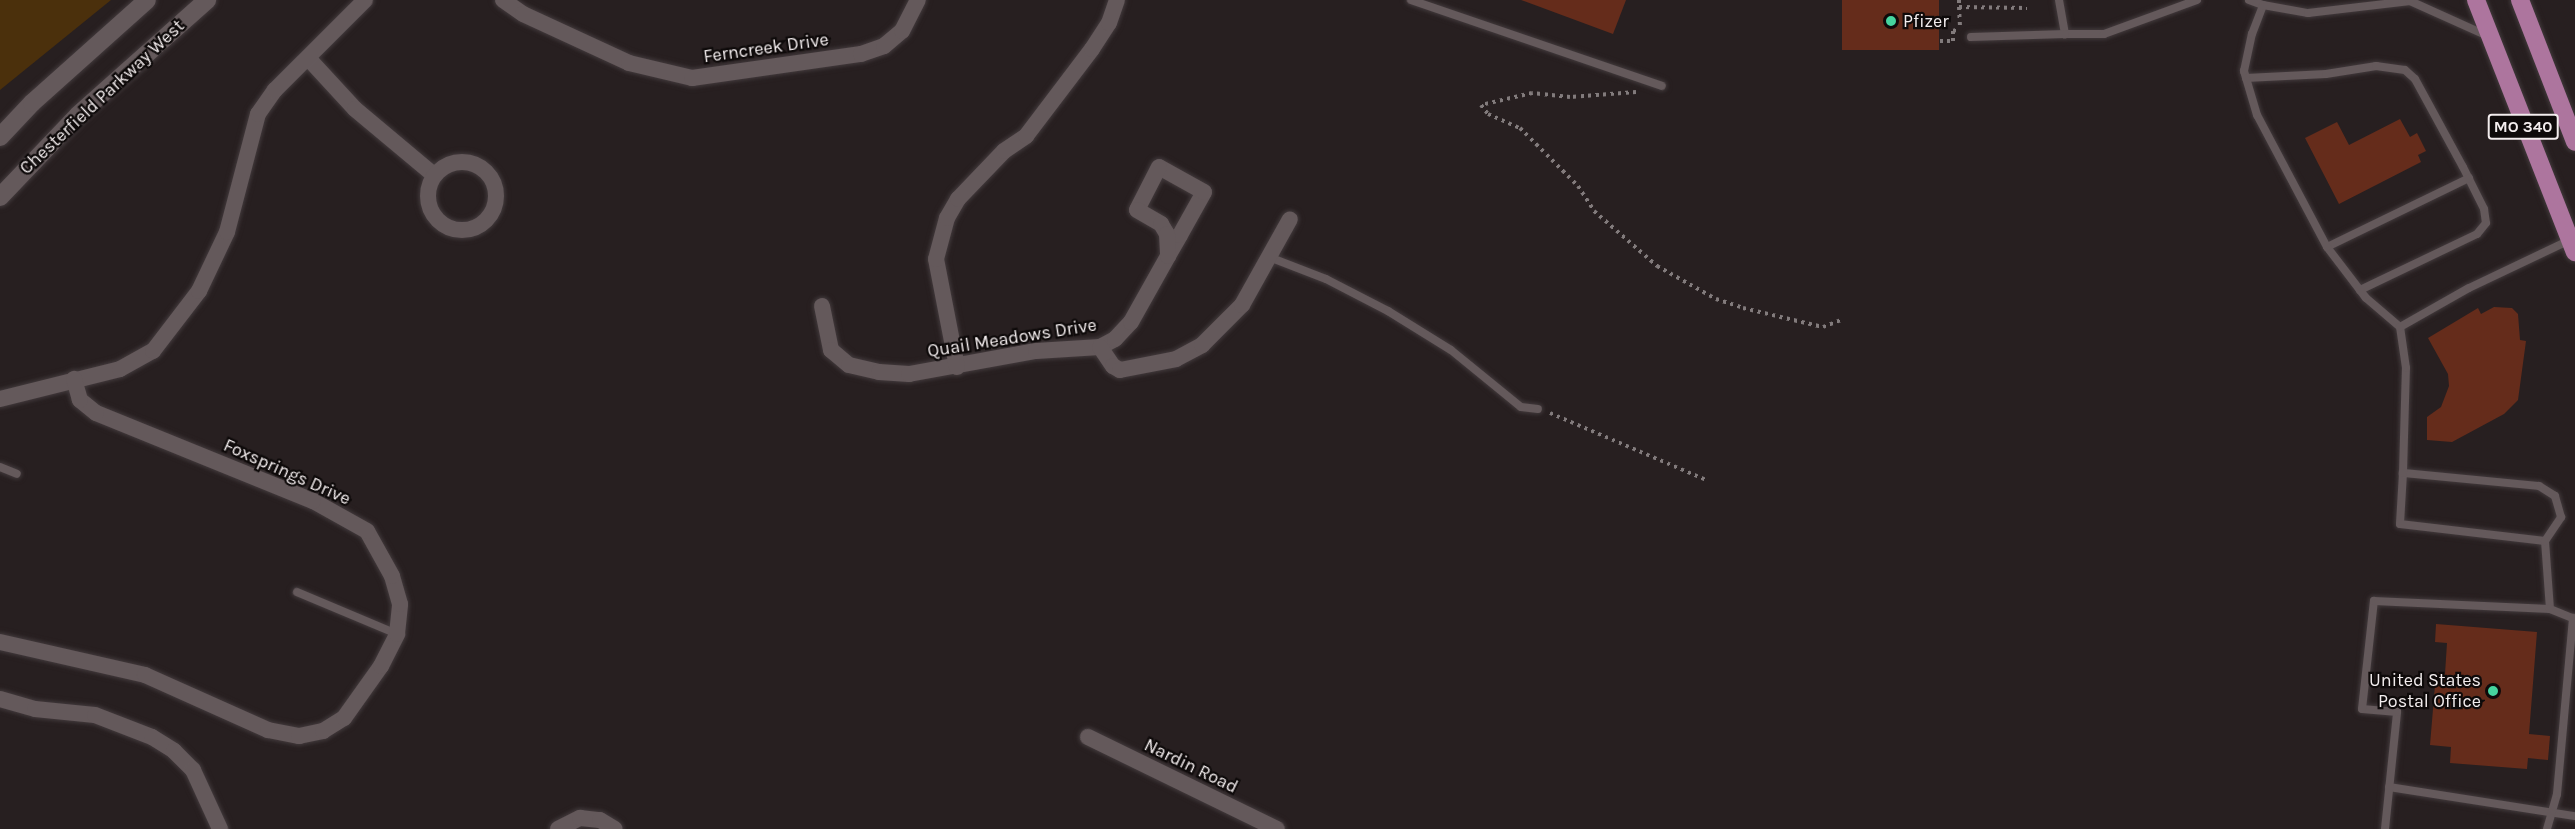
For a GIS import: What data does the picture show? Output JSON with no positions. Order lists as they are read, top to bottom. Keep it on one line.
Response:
{"streets":{"main road":["MO 340"],"street":["Ferncreek Drive","Chesterfield Parkway West","Quail Meadows Drive","Foxsprings Drive","Nardin Road"]},"places":["Pfizer","United States Postal Office"]}
